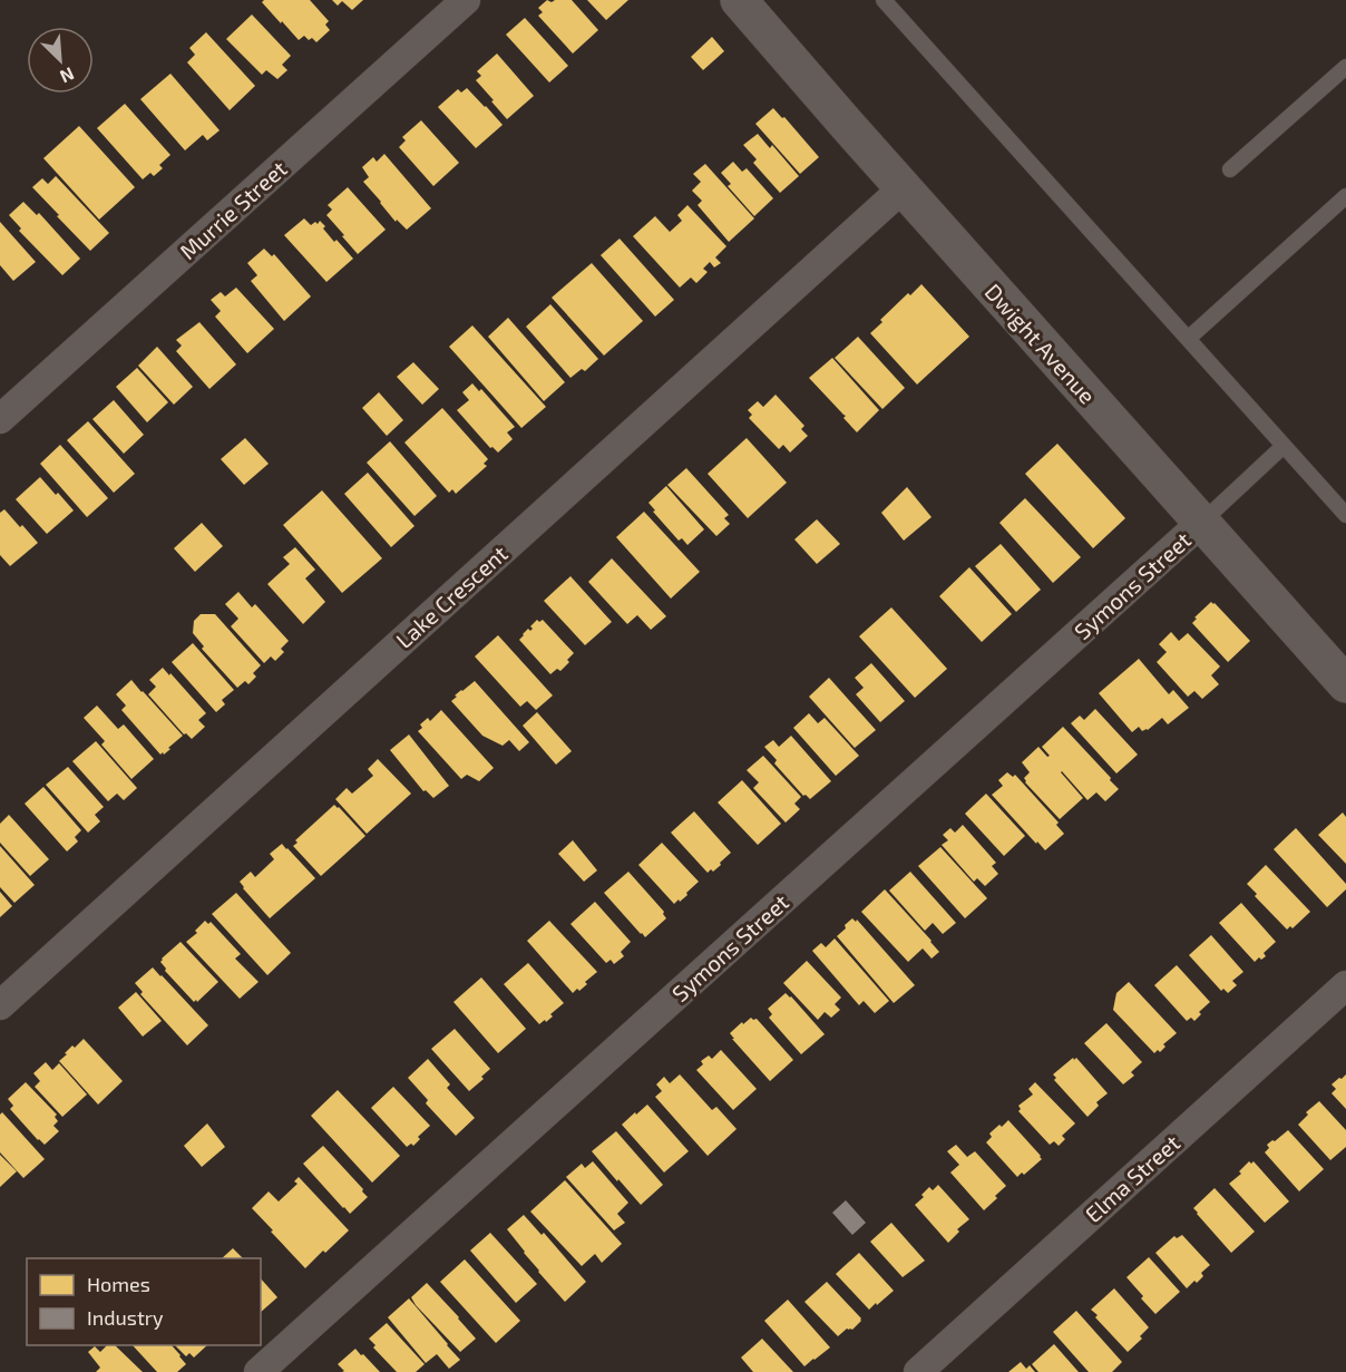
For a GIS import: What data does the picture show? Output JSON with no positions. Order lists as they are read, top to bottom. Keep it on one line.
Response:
{"streets":{"street":["Murrie Street","Dwight Avenue","Symons Street","Lake Crescent","Elma Street"]},"crossings":[["Dwight Avenue","Symons Street"],["Dwight Avenue","Lake Crescent"]],"legend":["Homes","Industry"],"north":"bottom right"}
